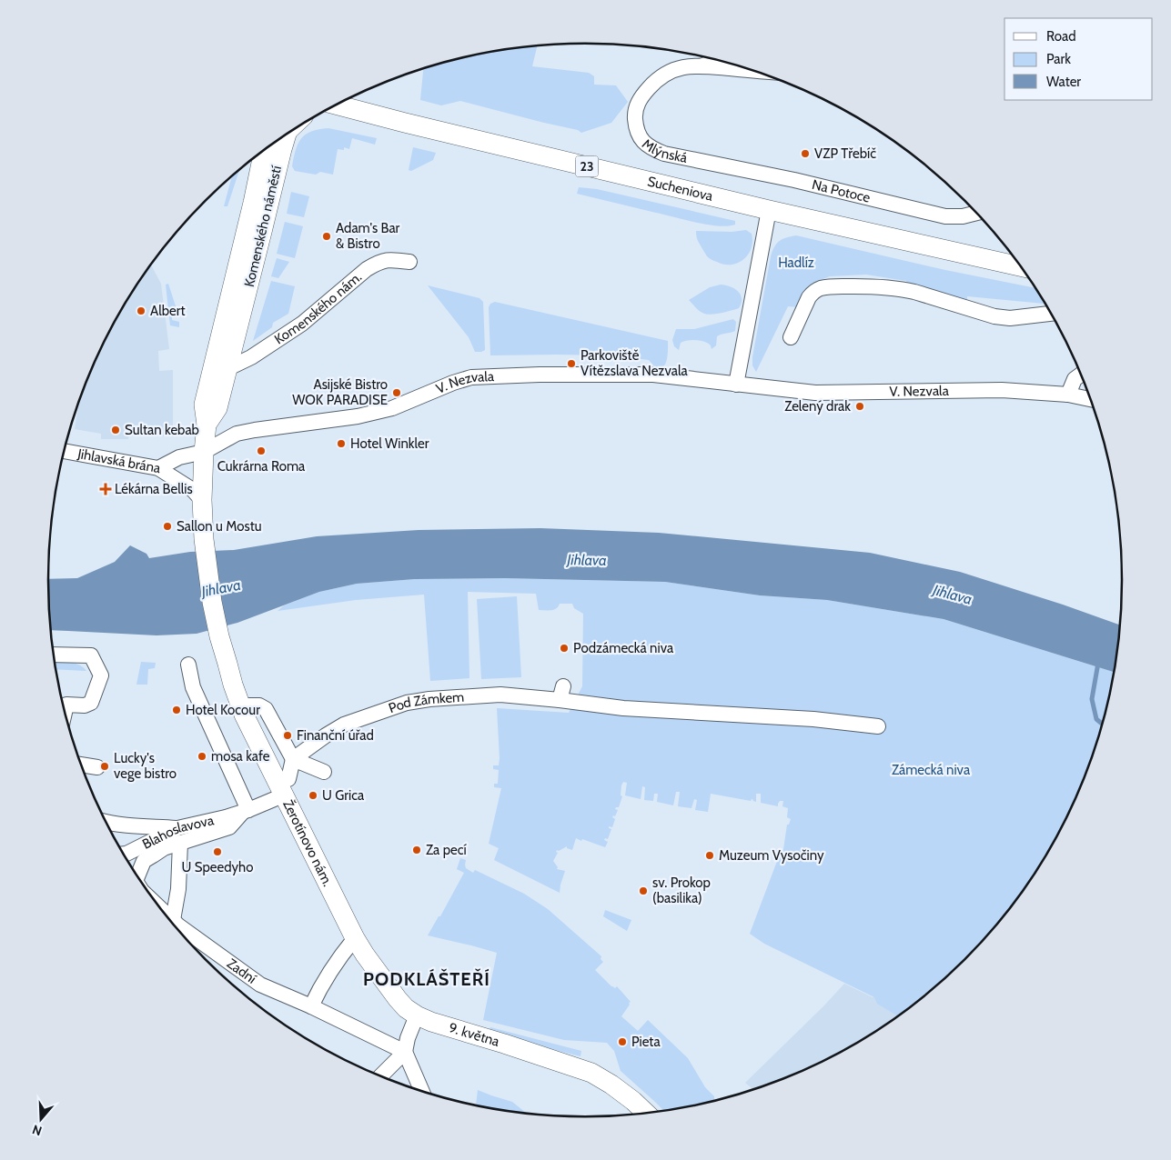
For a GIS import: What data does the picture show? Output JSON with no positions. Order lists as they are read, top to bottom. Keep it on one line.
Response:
{"streets":{"main road":["23","Sucheniova","Komenského náměstí","Žerotínovo nám.","9. května"],"street":["Mlýnská","Na Potoce","Komenského nám.","V. Nezvala","Jihlavská brána","Pod Zámkem","Blahoslavova","Zadní"]},"crossings":[["Mlýnská","Na Potoce"],["Komenského náměstí","Komenského nám."],["V. Nezvala","Jihlavská brána"],["Pod Zámkem","Blahoslavova"],["Pod Zámkem","Žerotínovo nám."],["Blahoslavova","Žerotínovo nám."],["Žerotínovo nám.","9. května"]],"districts":["PODKLÁŠTEŘÍ"],"water":["Jihlava"],"parks":["Hadlíz","Zámecká niva"],"places":{"other":["VZP Třebíč","Adam's Bar & Bistro","Albert","Parkoviště Vítězslava Nezvala","Asijské Bistro WOK PARADISE","Zelený drak","Sultan kebab","Hotel Winkler","Cukrárna Roma","Sallon u Mostu","Podzámecká niva","Hotel Kocour","Finanční úřad","mosa kafe","Lucky's vege bistro","U Grica","Za pecí","U Speedyho","Muzeum Vysočiny","sv. Prokop (basilika)","Pieta"],"health":["Lékárna Bellis"]},"legend":["Road","Park","Water"],"north":"bottom"}
